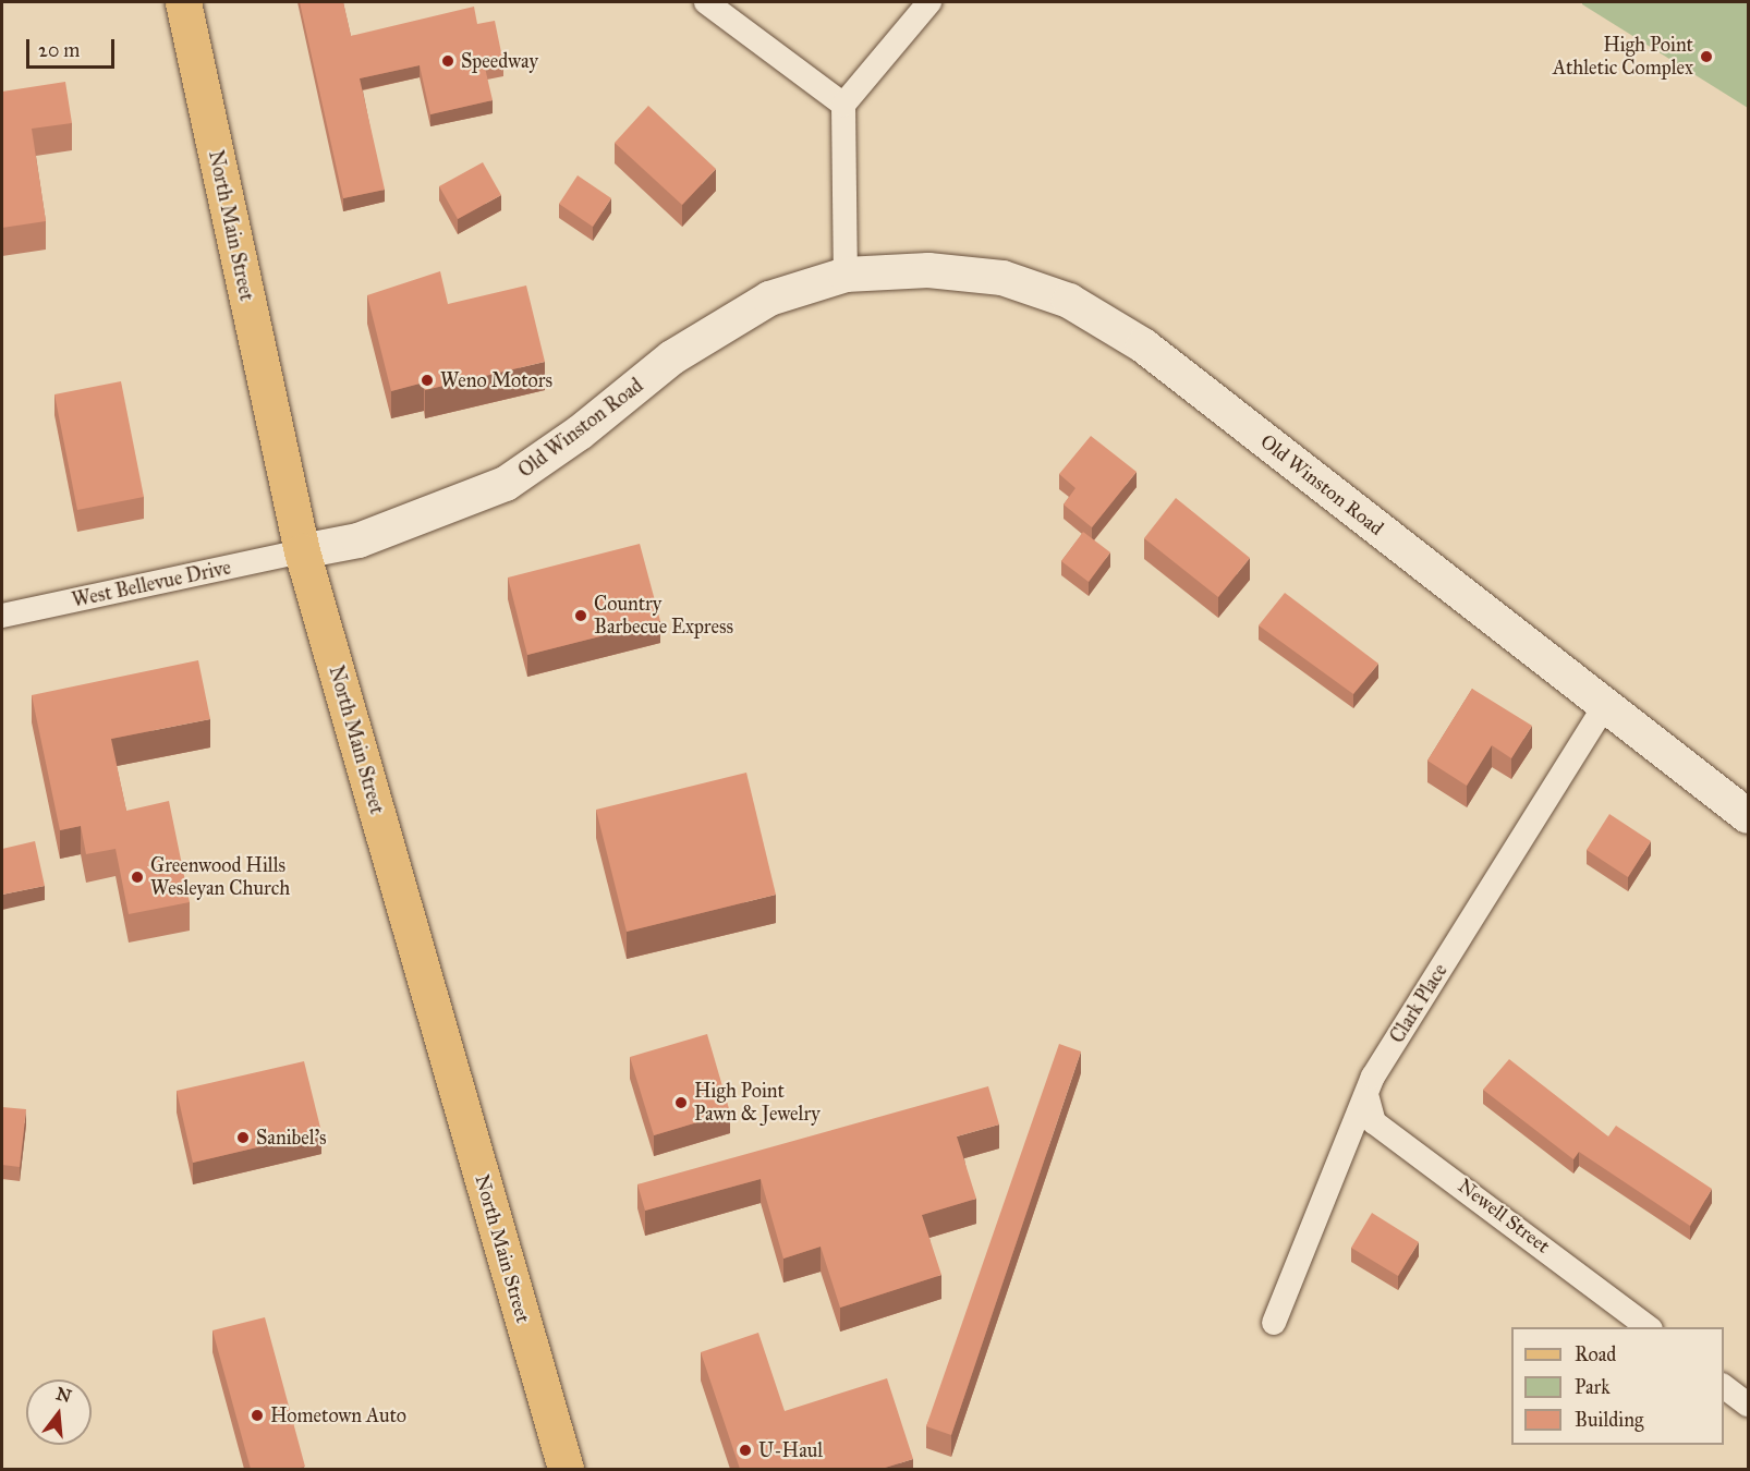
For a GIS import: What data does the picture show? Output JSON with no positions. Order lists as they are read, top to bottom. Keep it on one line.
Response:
{"streets":{"main road":["North Main Street"],"street":["Old Winston Road","West Bellevue Drive","Clark Place","Newell Street"]},"crossings":[["North Main Street","Old Winston Road"],["North Main Street","West Bellevue Drive"],["Old Winston Road","West Bellevue Drive"],["Old Winston Road","Clark Place"],["Clark Place","Newell Street"]],"places":["High Point Athletic Complex","Speedway","Weno Motors","Country Barbecue Express","Greenwood Hills Wesleyan Church","High Point Pawn & Jewelry","Sanibel's","Hometown Auto","U-Haul"],"legend":["Road","Park","Building"],"scale_bar":"20 m","north":"top"}
